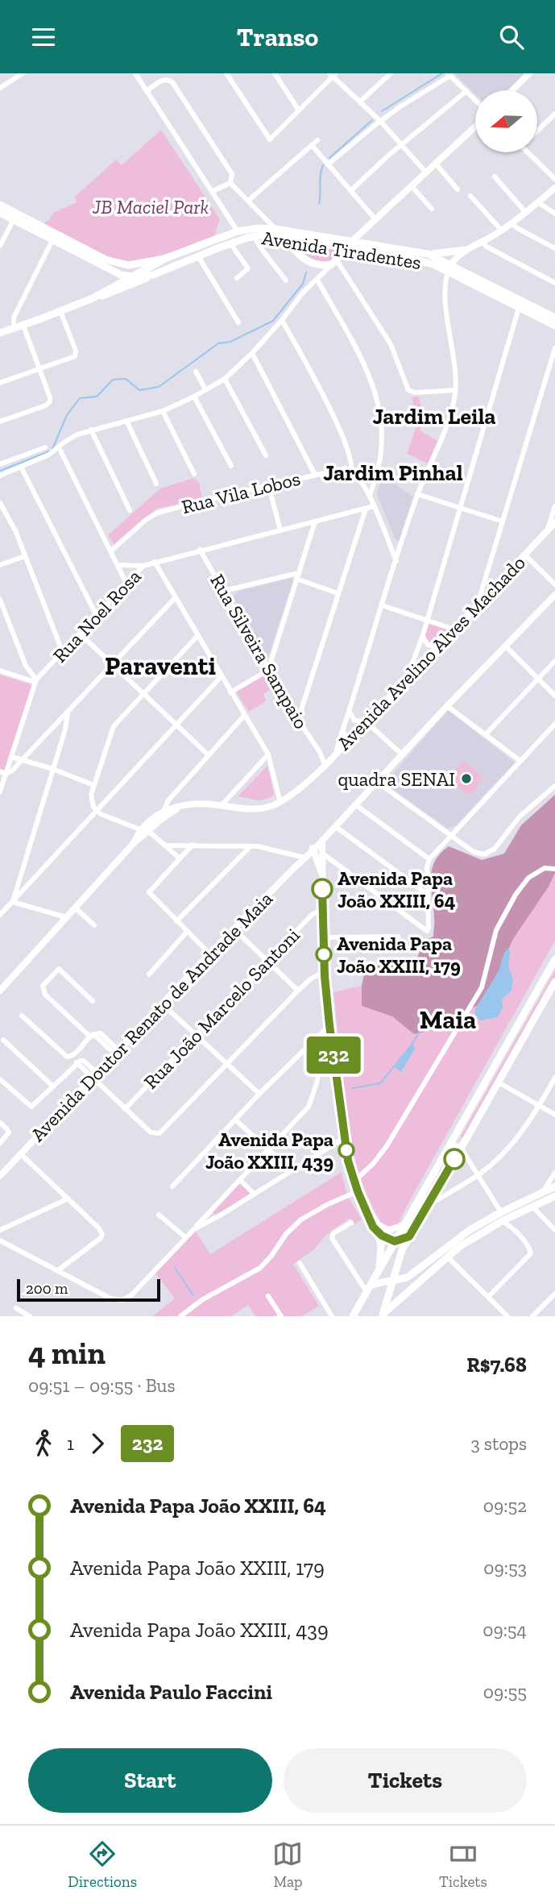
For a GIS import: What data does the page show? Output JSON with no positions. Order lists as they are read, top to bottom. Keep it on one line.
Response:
{"streets":{"main road":["Avenida Tiradentes"],"street":["Rua Vila Lobos","Rua Noel Rosa","Rua Silveira Sampaio","Avenida Avelino Alves Machado","Rua João Marcelo Santoni","Avenida Doutor Renato de Andrade Maia"]},"crossings":[["Rua Noel Rosa","Rua Silveira Sampaio"],["Rua Silveira Sampaio","Avenida Avelino Alves Machado"]],"districts":["Jardim Leila","Jardim Pinhal","Paraventi","Maia"],"parks":["JB Maciel Park"],"places":["quadra SENAI","Avenida Papa João XXIII, 64","Avenida Papa João XXIII, 179","Avenida Papa João XXIII, 439"],"lines":["bus line 232"],"scale_bar":"200 m","north":"left","page":{"header":"Transo","on_map":"232","scale":"200 m","heading":["4 min","09:51 – 09:55 · Bus","R$7.68"],"legs":["1","232","3 stops"],"list":[{"name":"Avenida Papa João XXIII, 64","value":"09:52"},{"name":"Avenida Papa João XXIII, 179","value":"09:53"},{"name":"Avenida Papa João XXIII, 439","value":"09:54"},{"name":"Avenida Paulo Faccini","value":"09:55"}],"buttons":["Start","Tickets"],"tabs":["Directions","Map","Tickets"]}}
